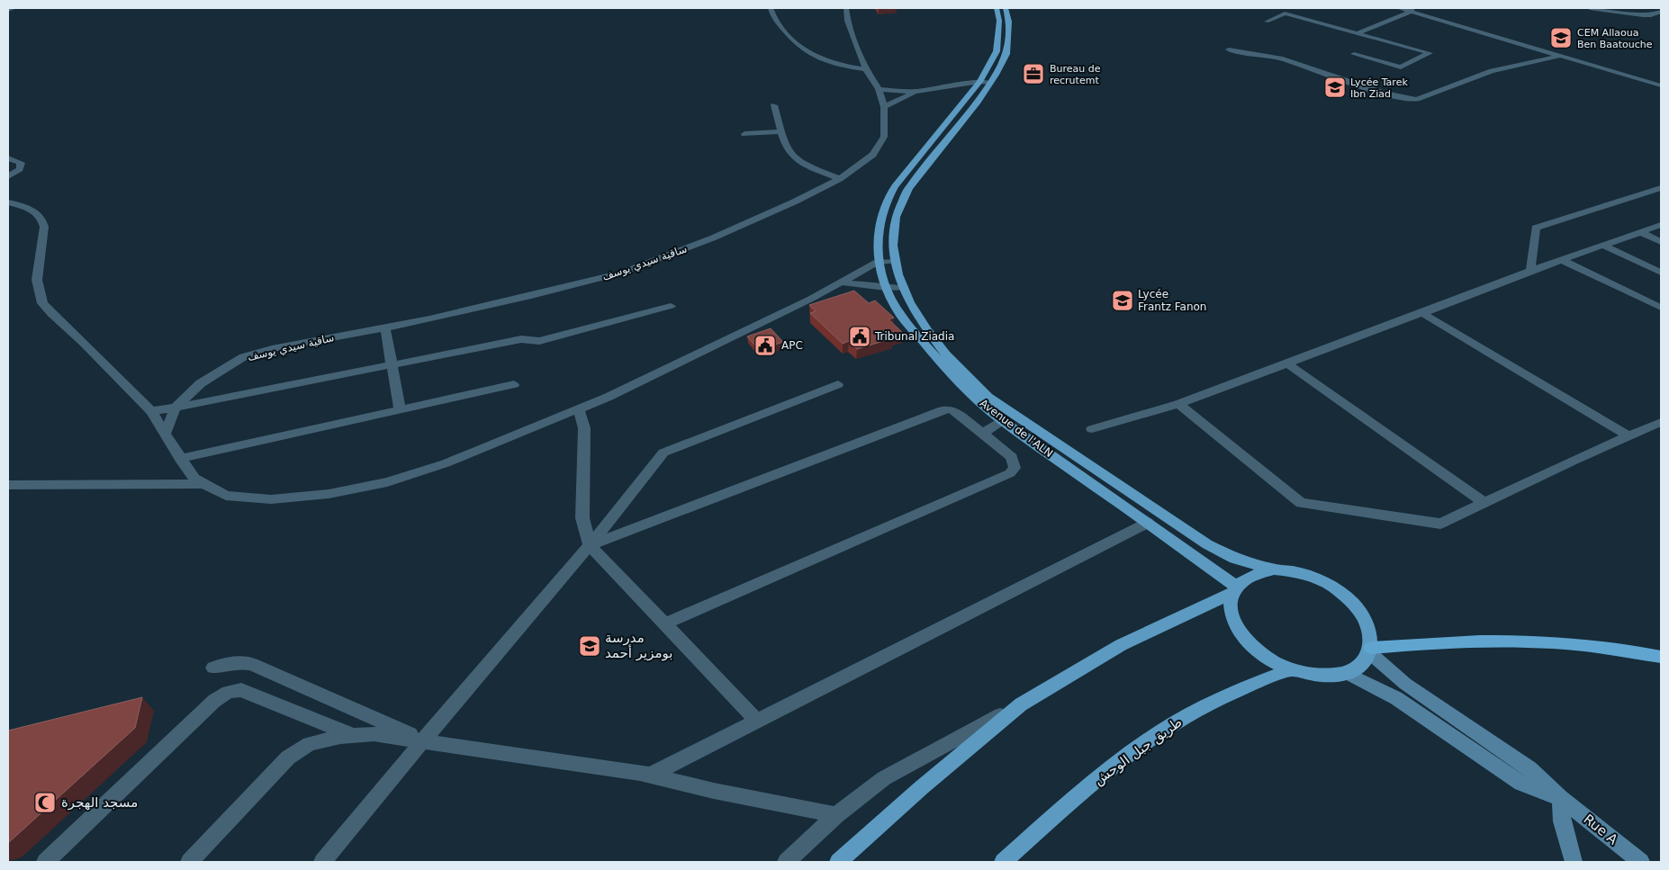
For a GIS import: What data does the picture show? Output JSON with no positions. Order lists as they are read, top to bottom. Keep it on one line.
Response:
{"streets":{"main road":["Avenue de l'ALN","طريق جبل الوحش","Rue A"],"street":["ساقية سيدي يوسف"]},"crossings":[["ساقية سيدي يوسف","Avenue de l'ALN"],["Avenue de l'ALN","طريق جبل الوحش"],["Avenue de l'ALN","Rue A"],["طريق جبل الوحش","Rue A"]],"places":{"school or university":["CEM Allaoua Ben Baatouche","Lycée Tarek Ibn Ziad","Lycée Frantz Fanon","مدرسة بومزير أحمد"],"office":["Bureau de recrutemt"],"public building":["Tribunal Ziadia","APC"],"mosque":["مسجد الهجرة"]}}
